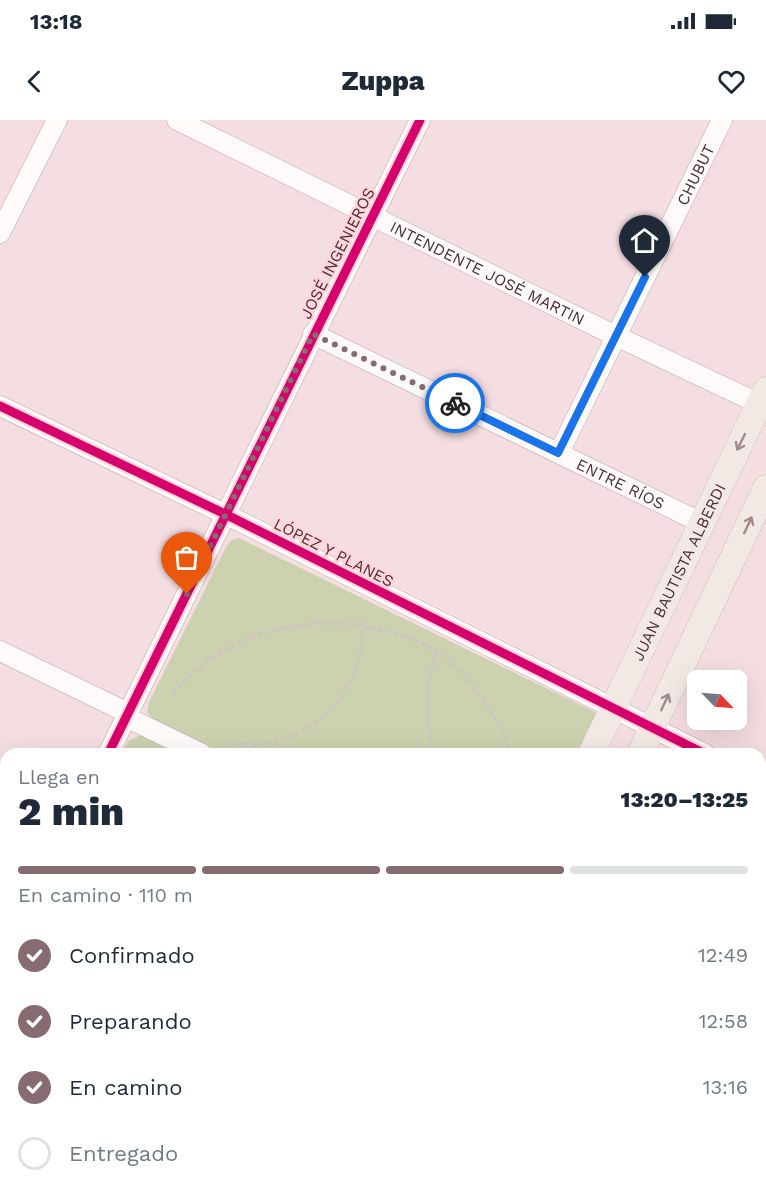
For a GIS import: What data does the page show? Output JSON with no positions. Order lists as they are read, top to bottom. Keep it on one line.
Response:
{"streets":{"main road":["JUAN BAUTISTA ALBERDI"],"street":["CHUBUT","JOSÉ INGENIEROS","INTENDENTE JOSÉ MARTIN","ENTRE RÍOS","LÓPEZ Y PLANES"]},"crossings":[["CHUBUT","INTENDENTE JOSÉ MARTIN"],["CHUBUT","ENTRE RÍOS"],["JOSÉ INGENIEROS","INTENDENTE JOSÉ MARTIN"],["JOSÉ INGENIEROS","ENTRE RÍOS"],["JOSÉ INGENIEROS","LÓPEZ Y PLANES"],["INTENDENTE JOSÉ MARTIN","JUAN BAUTISTA ALBERDI"],["ENTRE RÍOS","JUAN BAUTISTA ALBERDI"],["LÓPEZ Y PLANES","JUAN BAUTISTA ALBERDI"]],"north":"bottom right","page":{"status":"13:18","header":"Zuppa","heading":["2 min","Llega en","13:20–13:25"],"bar":"En camino · 110 m","list":[["Confirmado","12:49"],["Preparando","12:58"],["En camino","13:16"],"Entregado"]}}
